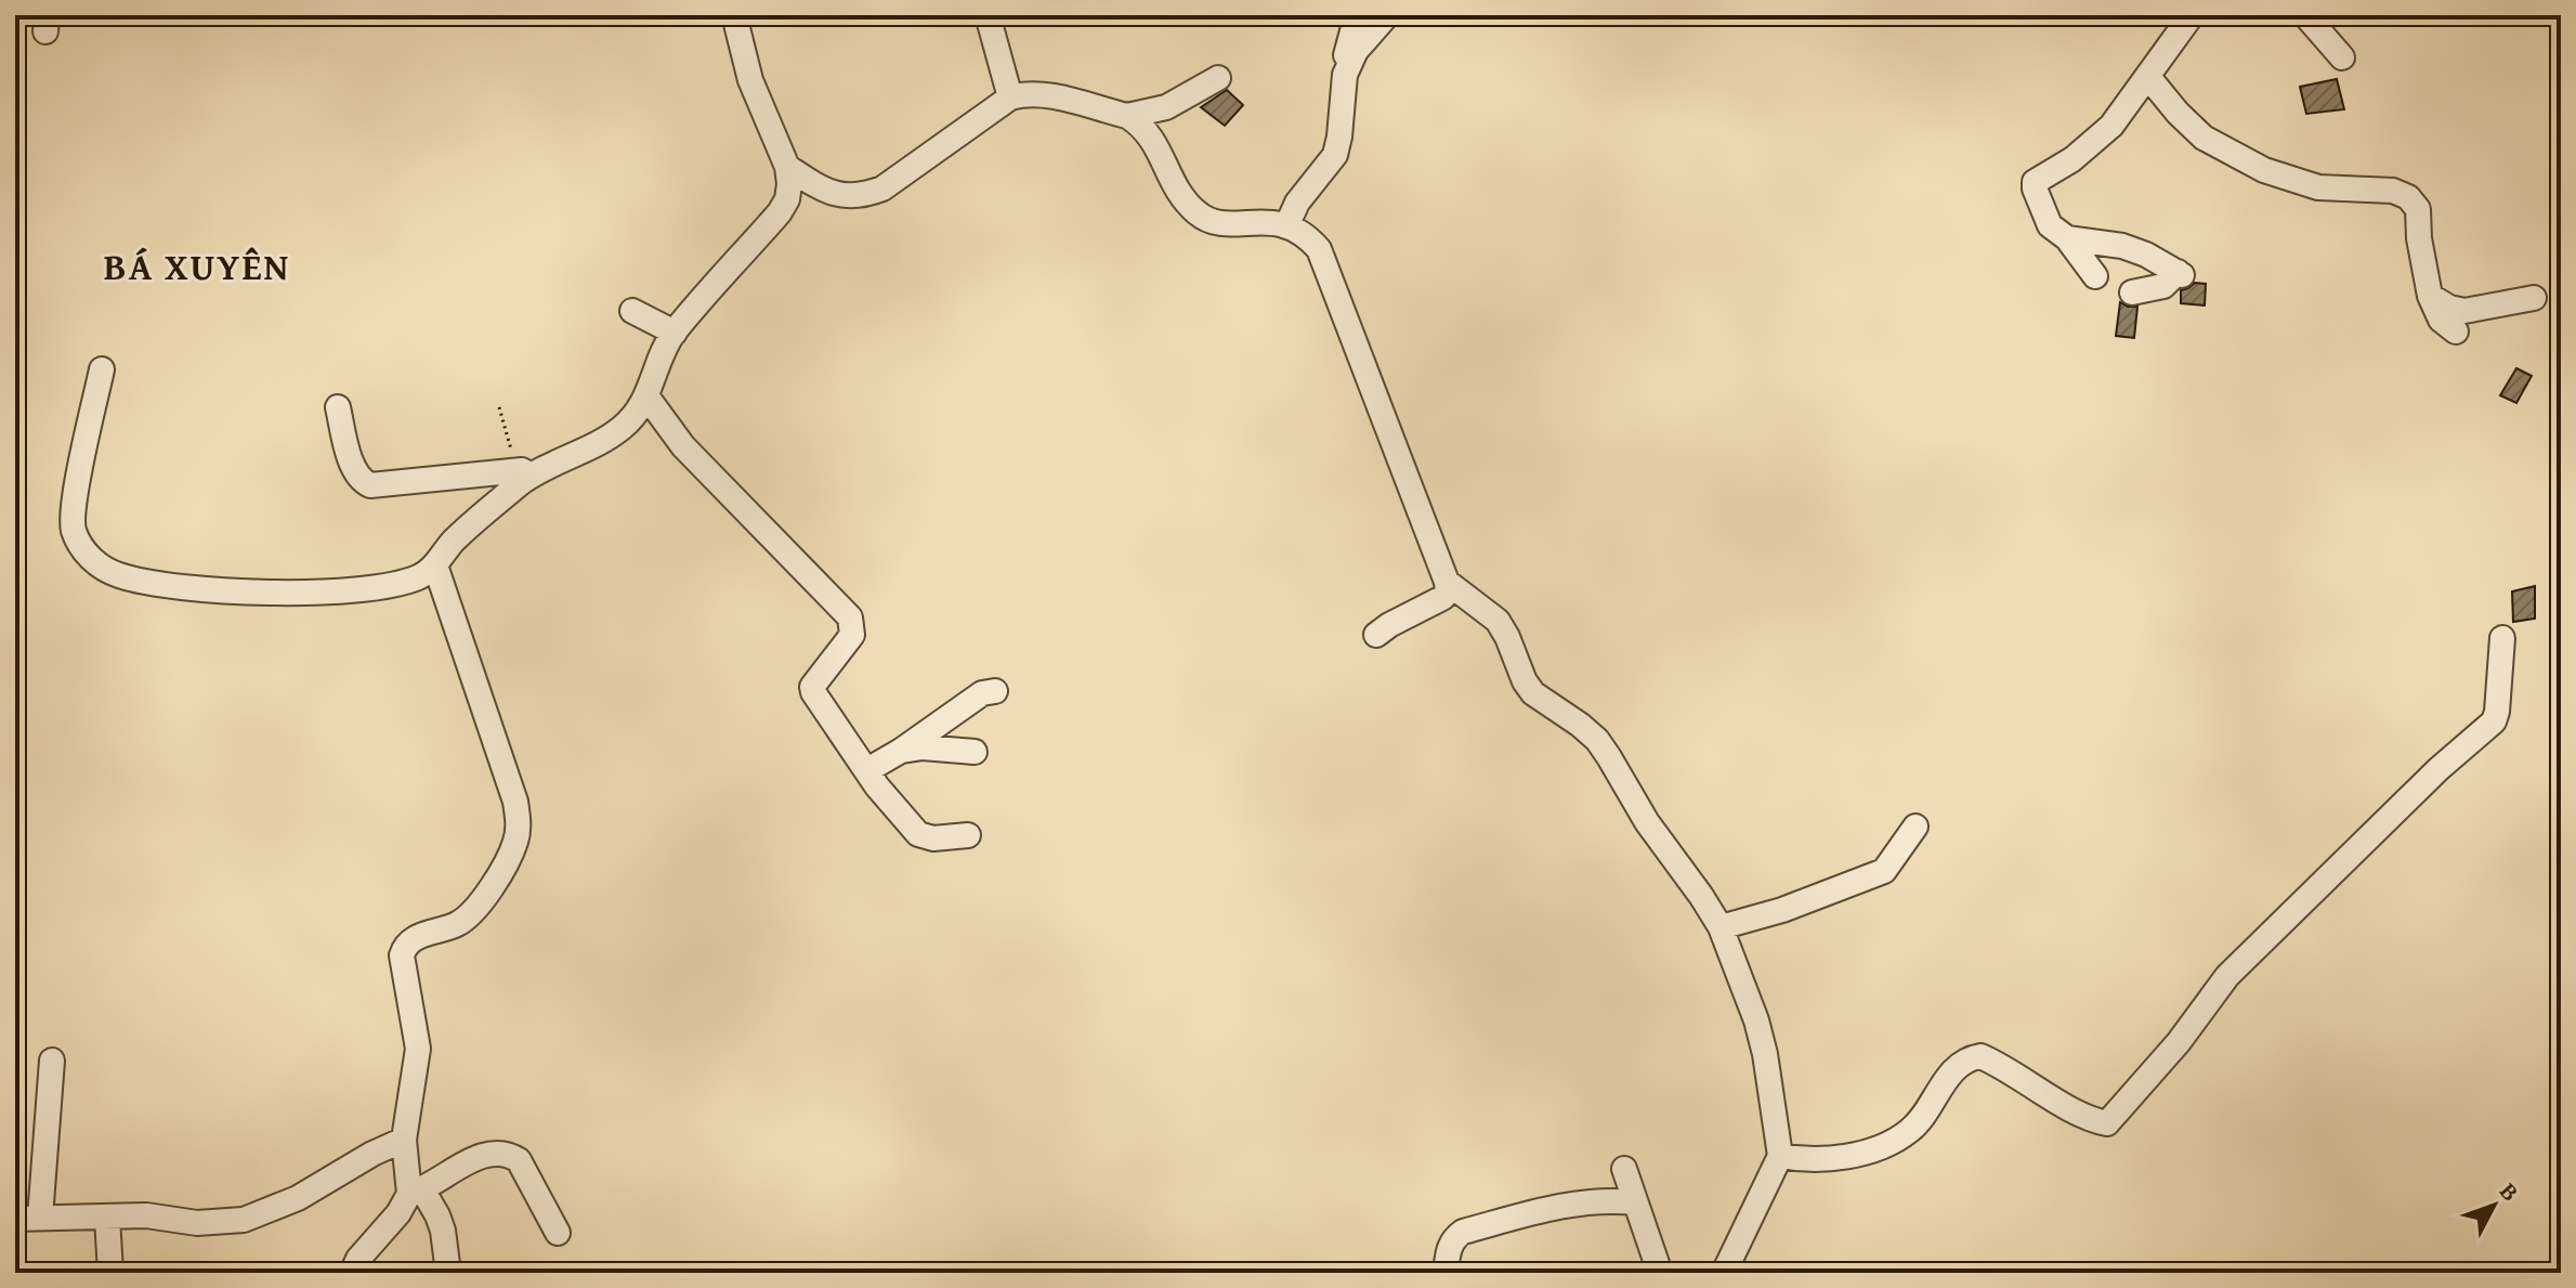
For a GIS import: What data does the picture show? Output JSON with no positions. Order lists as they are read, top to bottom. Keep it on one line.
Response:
{"districts":["BÁ XUYÊN"],"north":"top right"}
